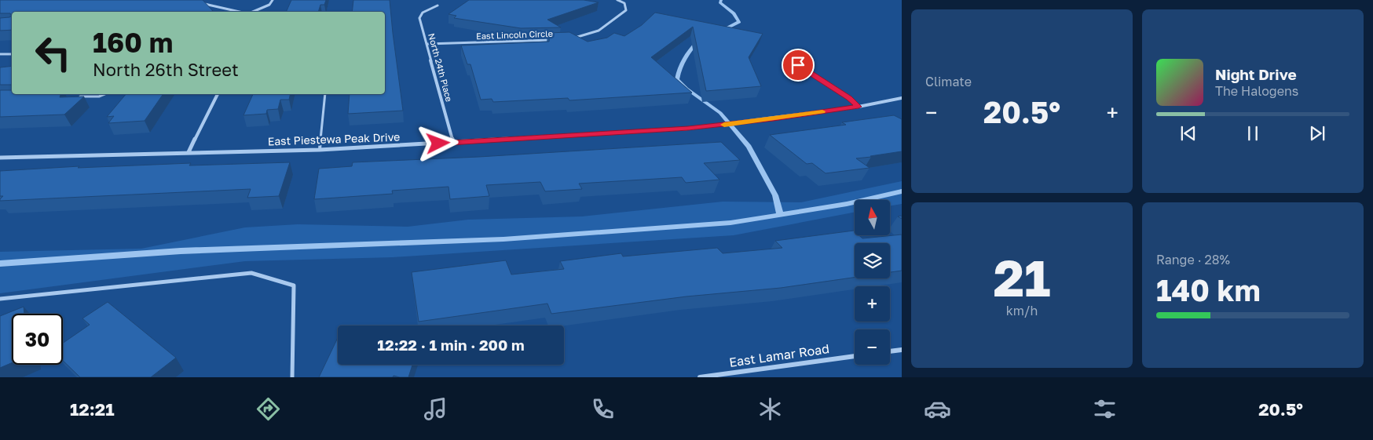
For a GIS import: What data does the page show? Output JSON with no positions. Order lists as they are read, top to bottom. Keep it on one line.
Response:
{"streets":{"street":["East Lincoln Circle","North 24th Place","East Piestewa Peak Drive","East Lamar Road"]},"crossings":[["East Lincoln Circle","North 24th Place"],["North 24th Place","East Piestewa Peak Drive"]],"north":"top","page":{"tile":["Climate",["21","km/h"],["Range · 28%","140 km"]],"turn":["160 m","North 26th Street"],"song":["Night Drive","The Halogens"],"heat":["−","20.5°","+"],"map_buttons":["+","−"],"limit":"30","trip":"12:22 · 1 min · 200 m","tabs":["12:21","20.5°"]}}
